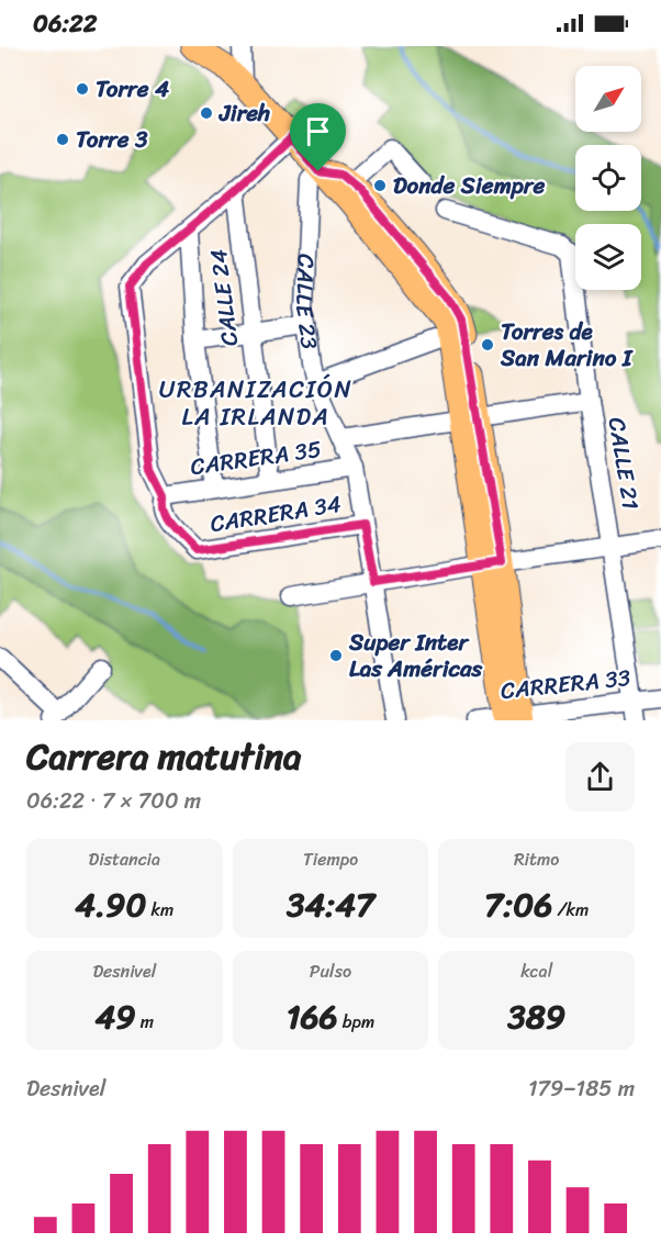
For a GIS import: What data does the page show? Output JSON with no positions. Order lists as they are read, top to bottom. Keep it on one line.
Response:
{"streets":{"street":["CALLE 24","CALLE 23","CARRERA 35","CALLE 21","CARRERA 34","CARRERA 33"]},"crossings":[["CALLE 24","CARRERA 35"],["CALLE 23","CARRERA 35"],["CALLE 23","CARRERA 34"],["CARRERA 35","CALLE 21"],["CARRERA 35","CARRERA 34"],["CALLE 21","CARRERA 33"]],"districts":["URBANIZACIÓN LA IRLANDA"],"places":["Torre 4","Jireh","Torre 3","Donde Siempre","Torres de San Marino I","Super Inter Las Américas"],"north":"top right","page":{"status":"06:22","heading":["Carrera matutina","06:22 · 7 × 700 m"],"stats":[["Distancia","4.90 km"],["Tiempo","34:47"],["Ritmo","7:06 /km"],["Desnivel","49 m"],["Pulso","166 bpm"],["kcal","389"]],"chart":["Desnivel","179–185 m"]}}
